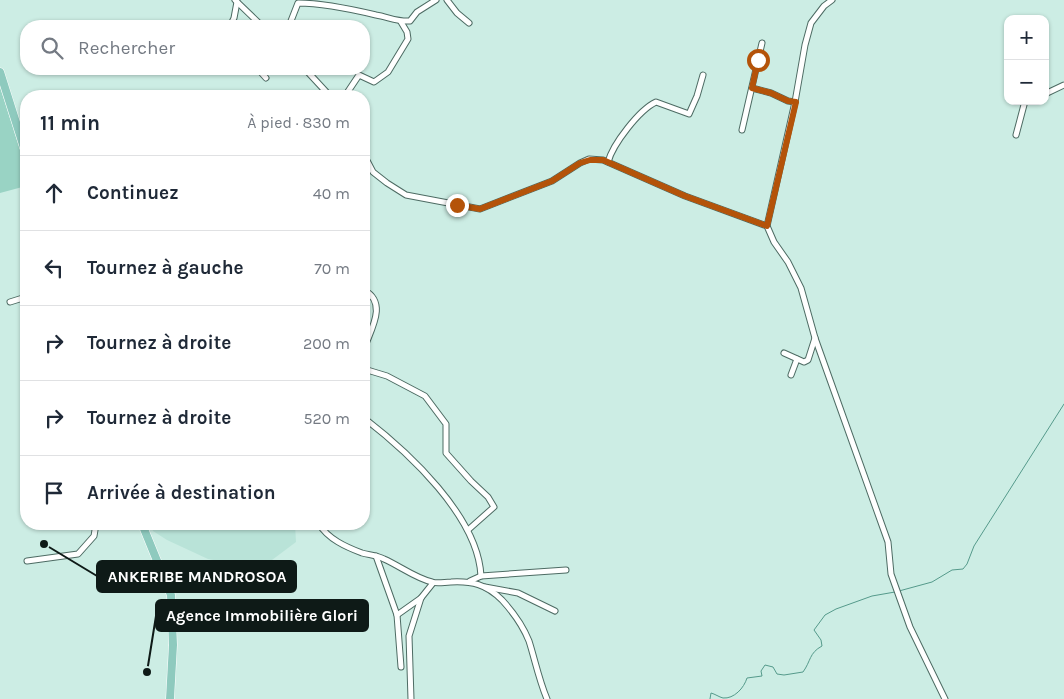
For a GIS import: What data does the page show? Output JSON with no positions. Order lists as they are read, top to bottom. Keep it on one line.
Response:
{"places":["ANKERIBE MANDROSOA","Agence Immobilière Glori"],"page":{"map_buttons":["+","−"],"search":"Rechercher","heading":["11 min","À pied · 830 m"],"list":[["Continuez","40 m"],["Tournez à gauche","70 m"],["Tournez à droite","200 m"],["Tournez à droite","520 m"],"Arrivée à destination"]}}
